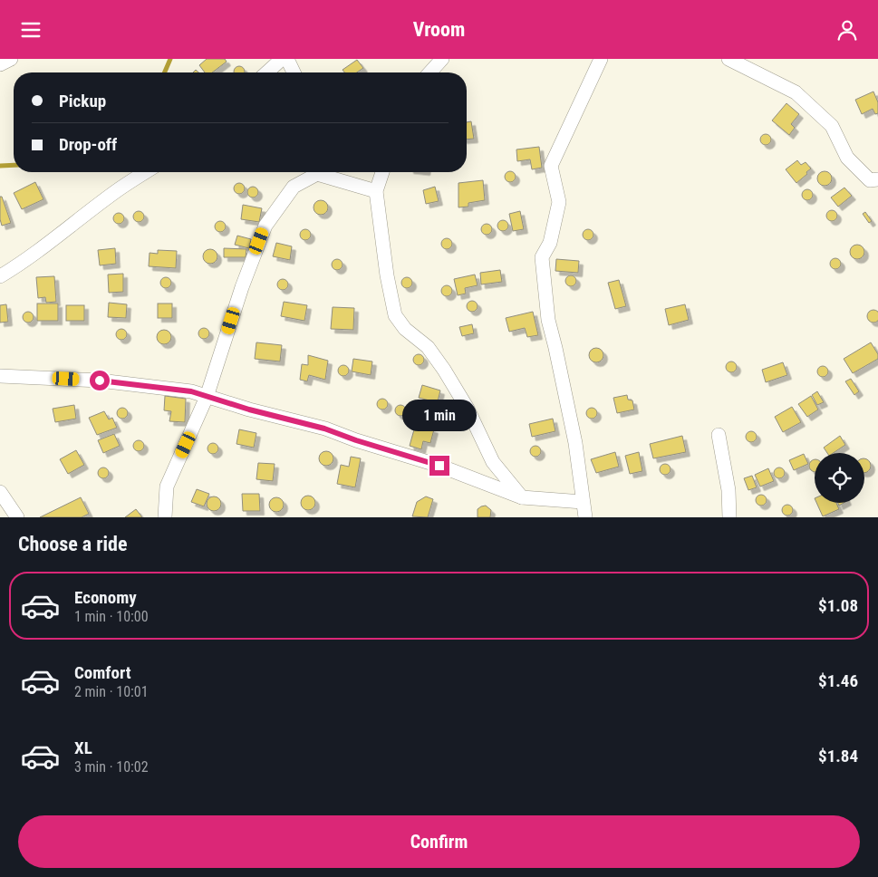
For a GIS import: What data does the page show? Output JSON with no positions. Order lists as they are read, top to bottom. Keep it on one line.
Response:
{"page":{"header":"Vroom","banner":["Pickup","Drop-off"],"bubble":"1 min","heading":"Choose a ride","list":[{"name":"Economy","note":"1 min · 10:00","value":"$1.08"},{"name":"Comfort","note":"2 min · 10:01","value":"$1.46"},{"name":"XL","note":"3 min · 10:02","value":"$1.84"}],"buttons":"Confirm"}}
